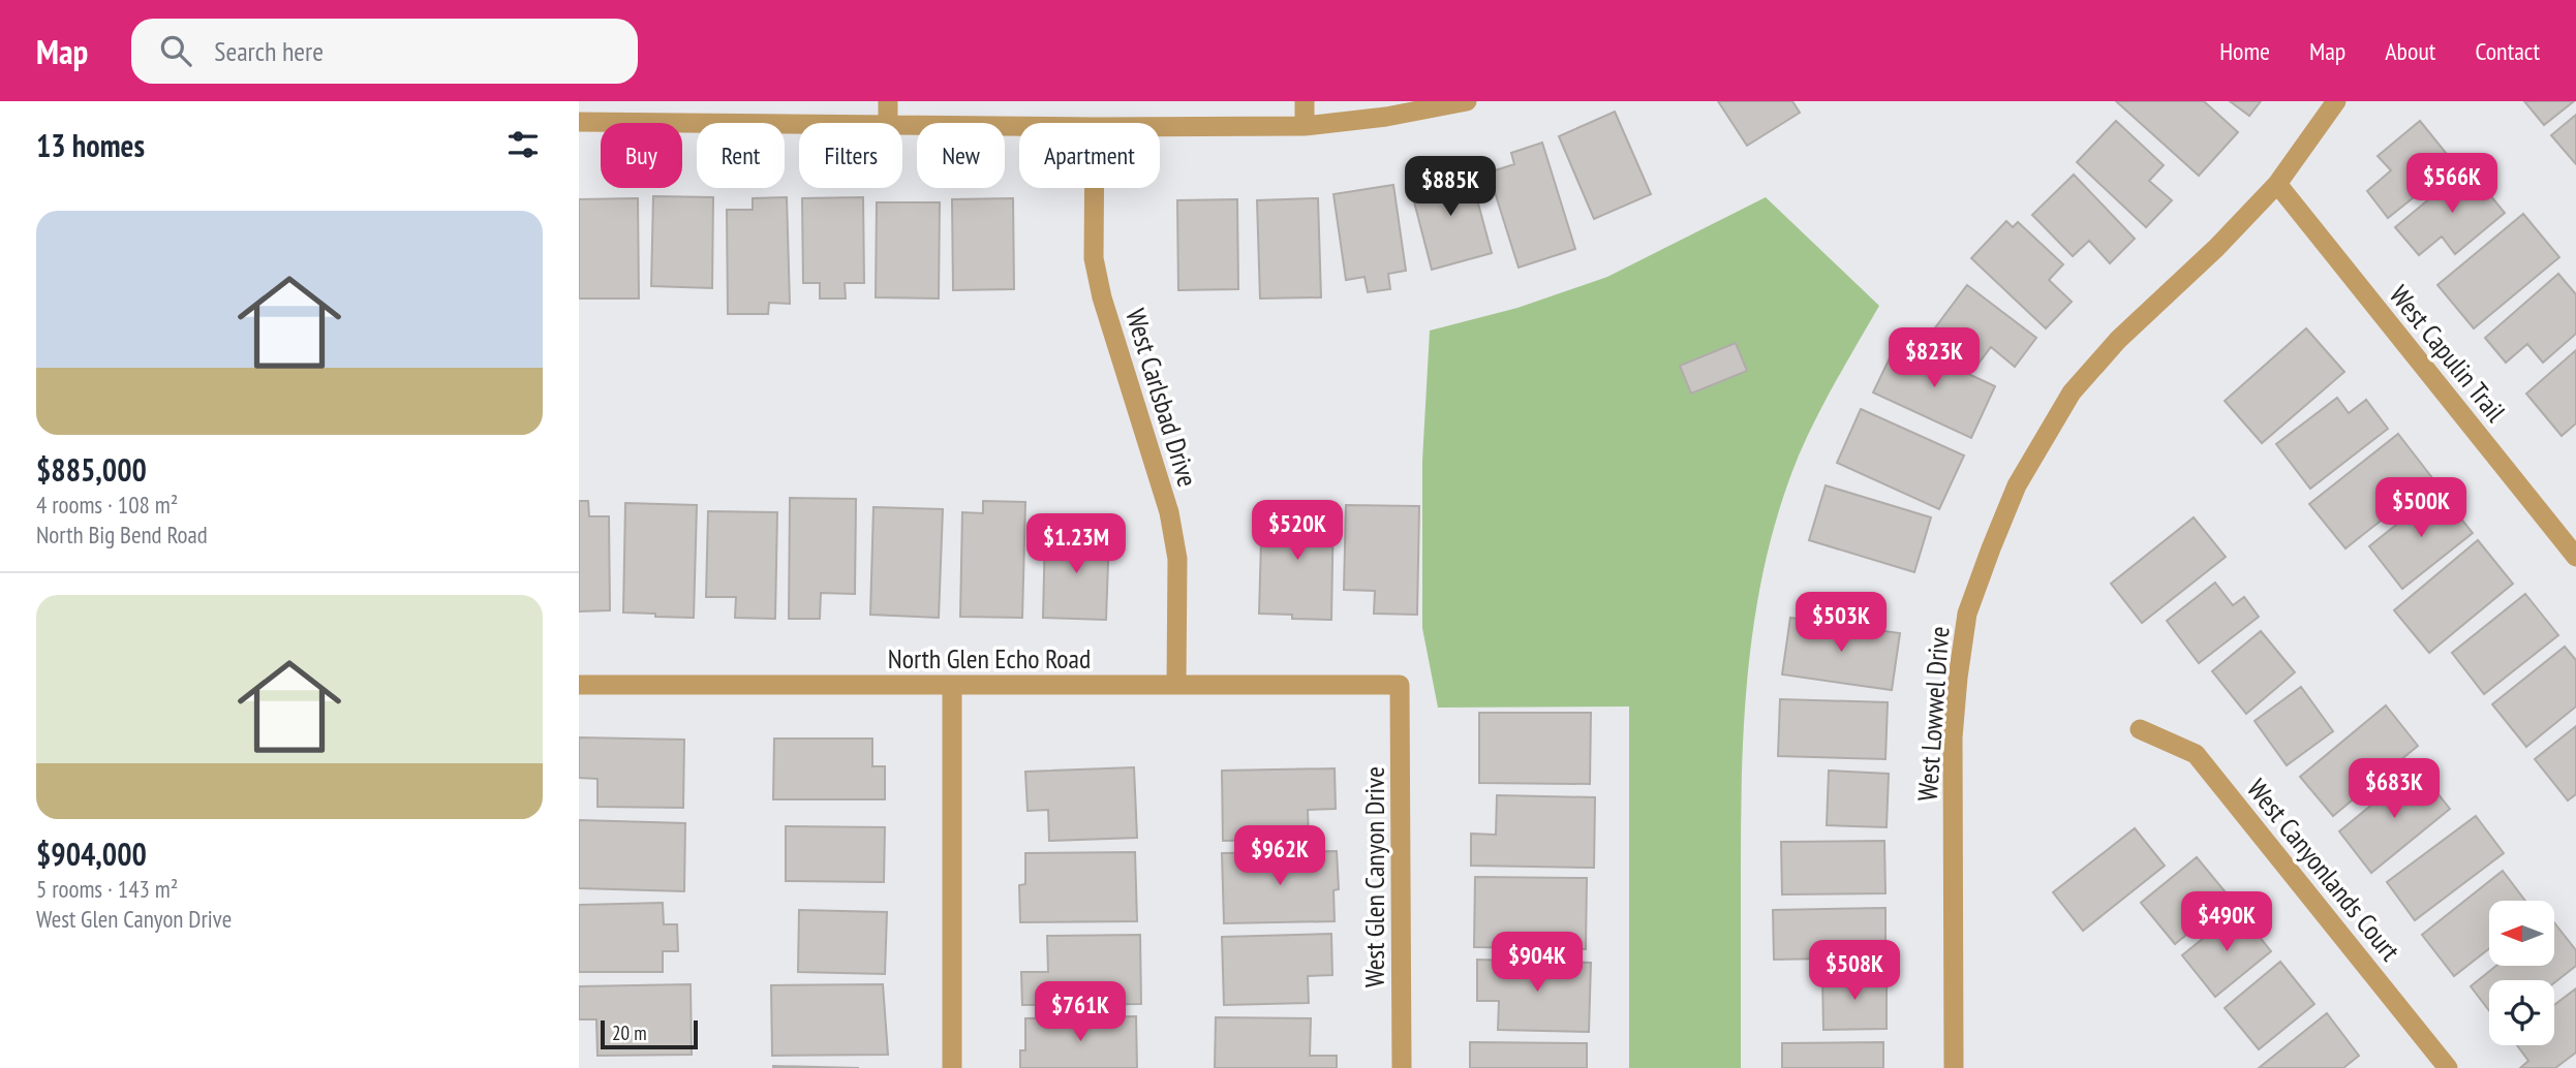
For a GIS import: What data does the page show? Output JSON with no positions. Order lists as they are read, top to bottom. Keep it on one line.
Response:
{"streets":{"street":["West Capulin Trail","West Carlsbad Drive","North Glen Echo Road","West Lowwel Drive","West Canyonlands Court","West Glen Canyon Drive"]},"crossings":[["West Capulin Trail","West Lowwel Drive"],["West Carlsbad Drive","North Glen Echo Road"],["North Glen Echo Road","West Glen Canyon Drive"]],"scale_bar":"20 m","north":"left","page":{"header":"Map","search":"Search here","nav":["Home","Map","About","Contact"],"heading":"13 homes","chip":["Buy","Rent","Filters","New","Apartment"],"price":["$566K","$885K","$823K","$500K","$520K","$1.23M","$503K","$683K","$962K","$490K","$904K","$508K","$761K"],"list":[{"name":"$885,000","note":"4 rooms · 108 m² · North Big Bend Road"},{"name":"$904,000","note":"5 rooms · 143 m² · West Glen Canyon Drive"}],"scale":"20 m"}}
